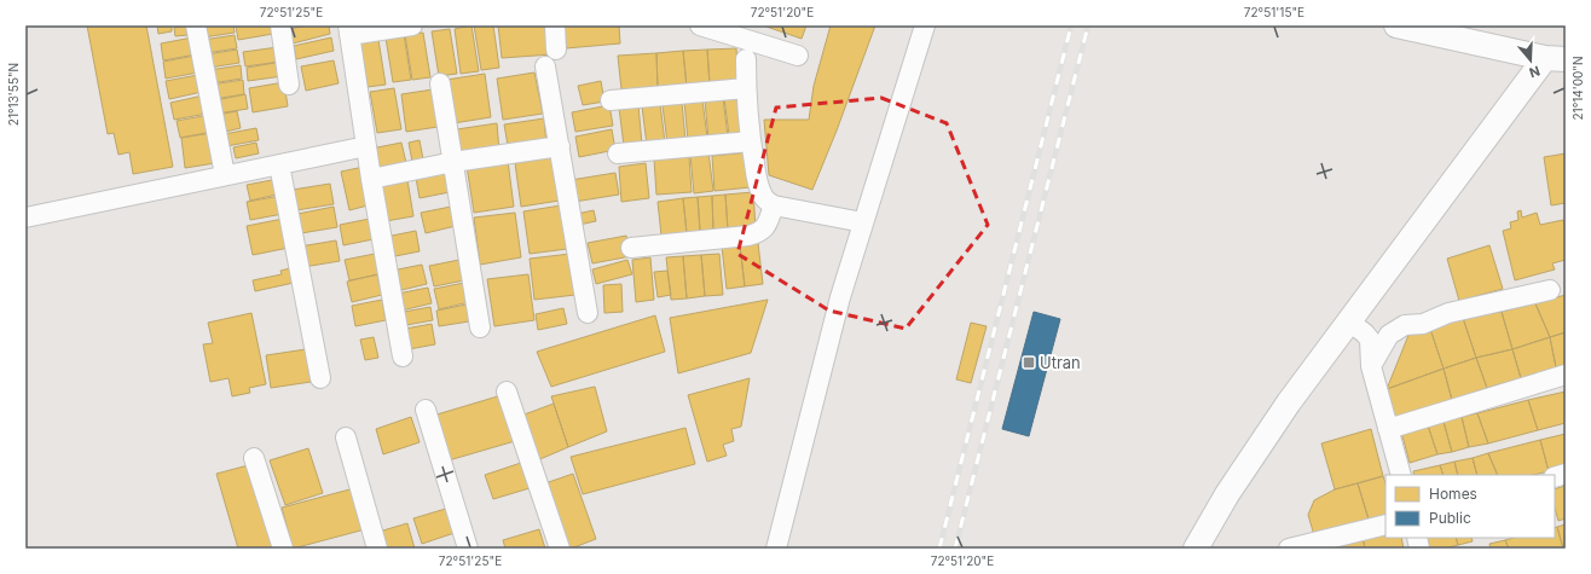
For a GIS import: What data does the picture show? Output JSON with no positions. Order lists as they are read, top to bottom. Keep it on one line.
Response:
{"places":{"transit":["Utran"]},"legend":["Homes","Public"],"north":"bottom","coordinates":["72°51'25\"E","72°51'20\"E","72°51'15\"E","21°14'00\"N","21°13'55\"N"]}
